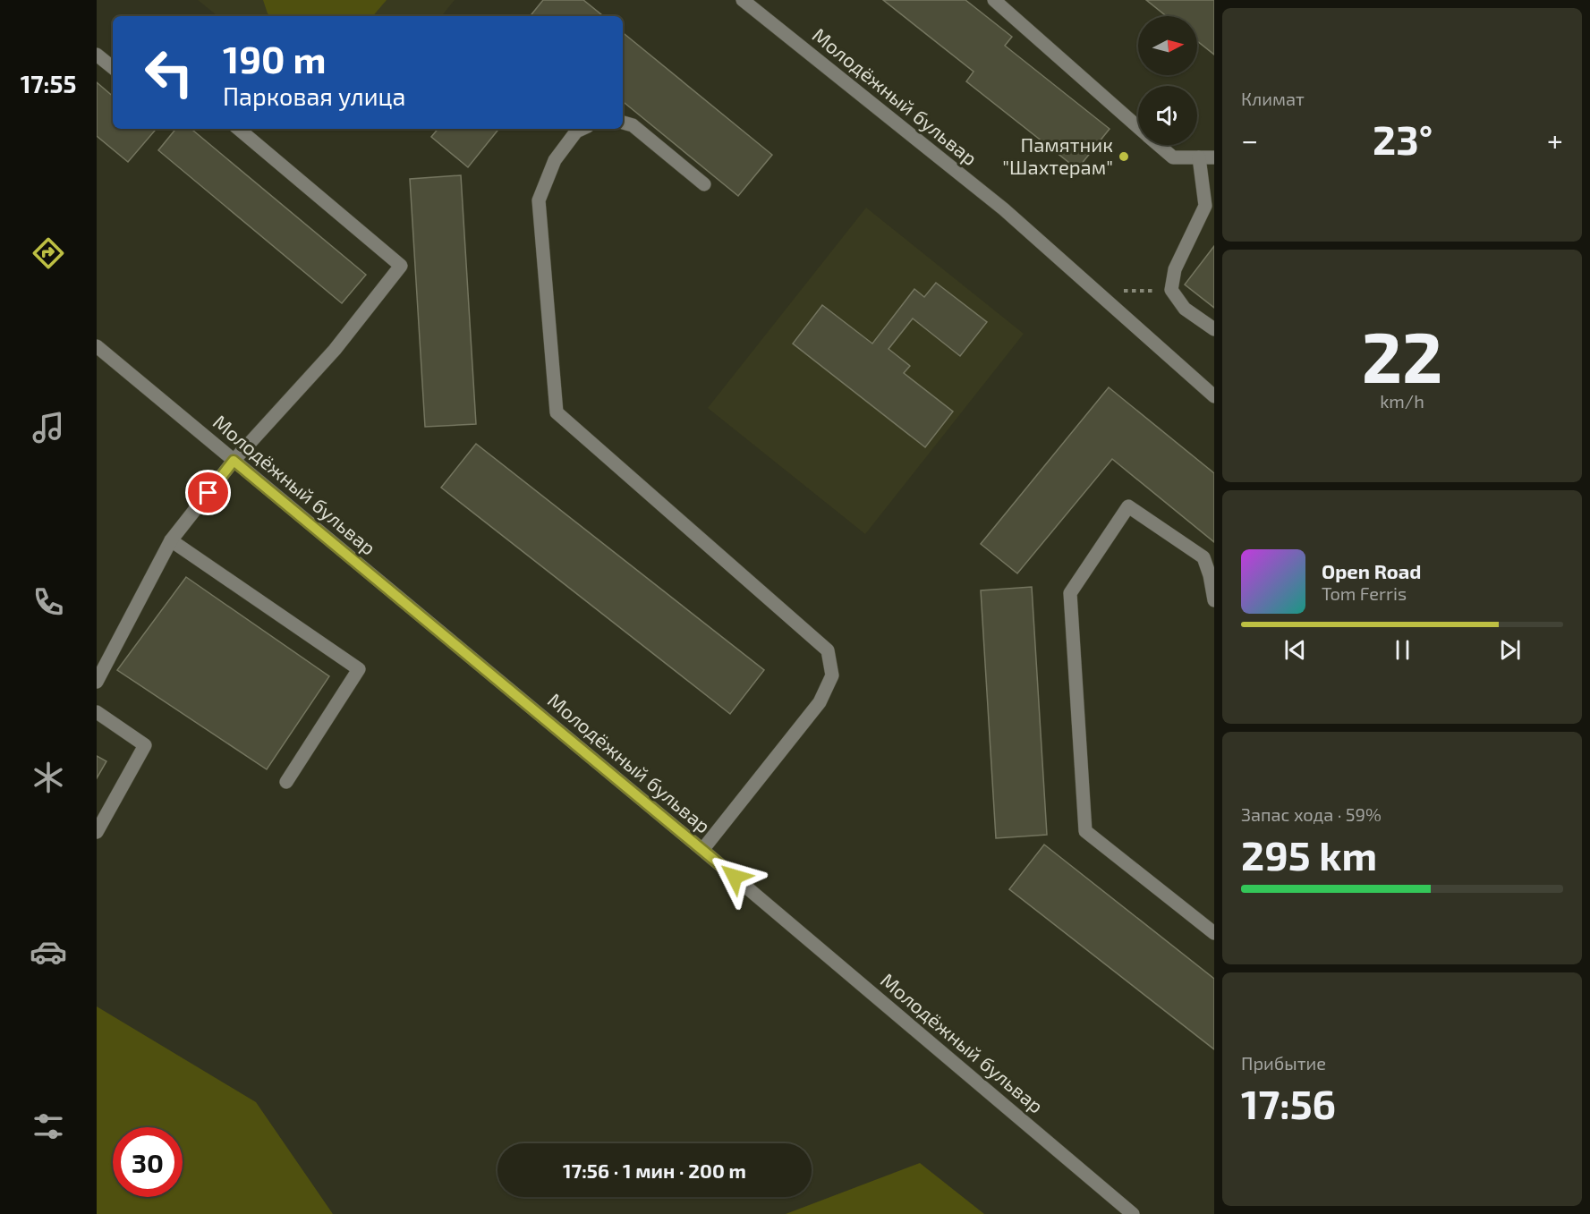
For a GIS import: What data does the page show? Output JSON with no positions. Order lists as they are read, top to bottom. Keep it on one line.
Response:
{"streets":{"street":["Молодёжный бульвар"]},"places":["Памятник \"Шахтерам\""],"north":"right","page":{"tabs":"17:55","tile":["Климат",["22","km/h"],["Запас хода · 59%","295 km"],["Прибытие","17:56"]],"turn":["190 m","Парковая улица"],"heat":["−","23°","+"],"song":["Open Road","Tom Ferris"],"limit":"30","trip":"17:56 · 1 мин · 200 m"}}
